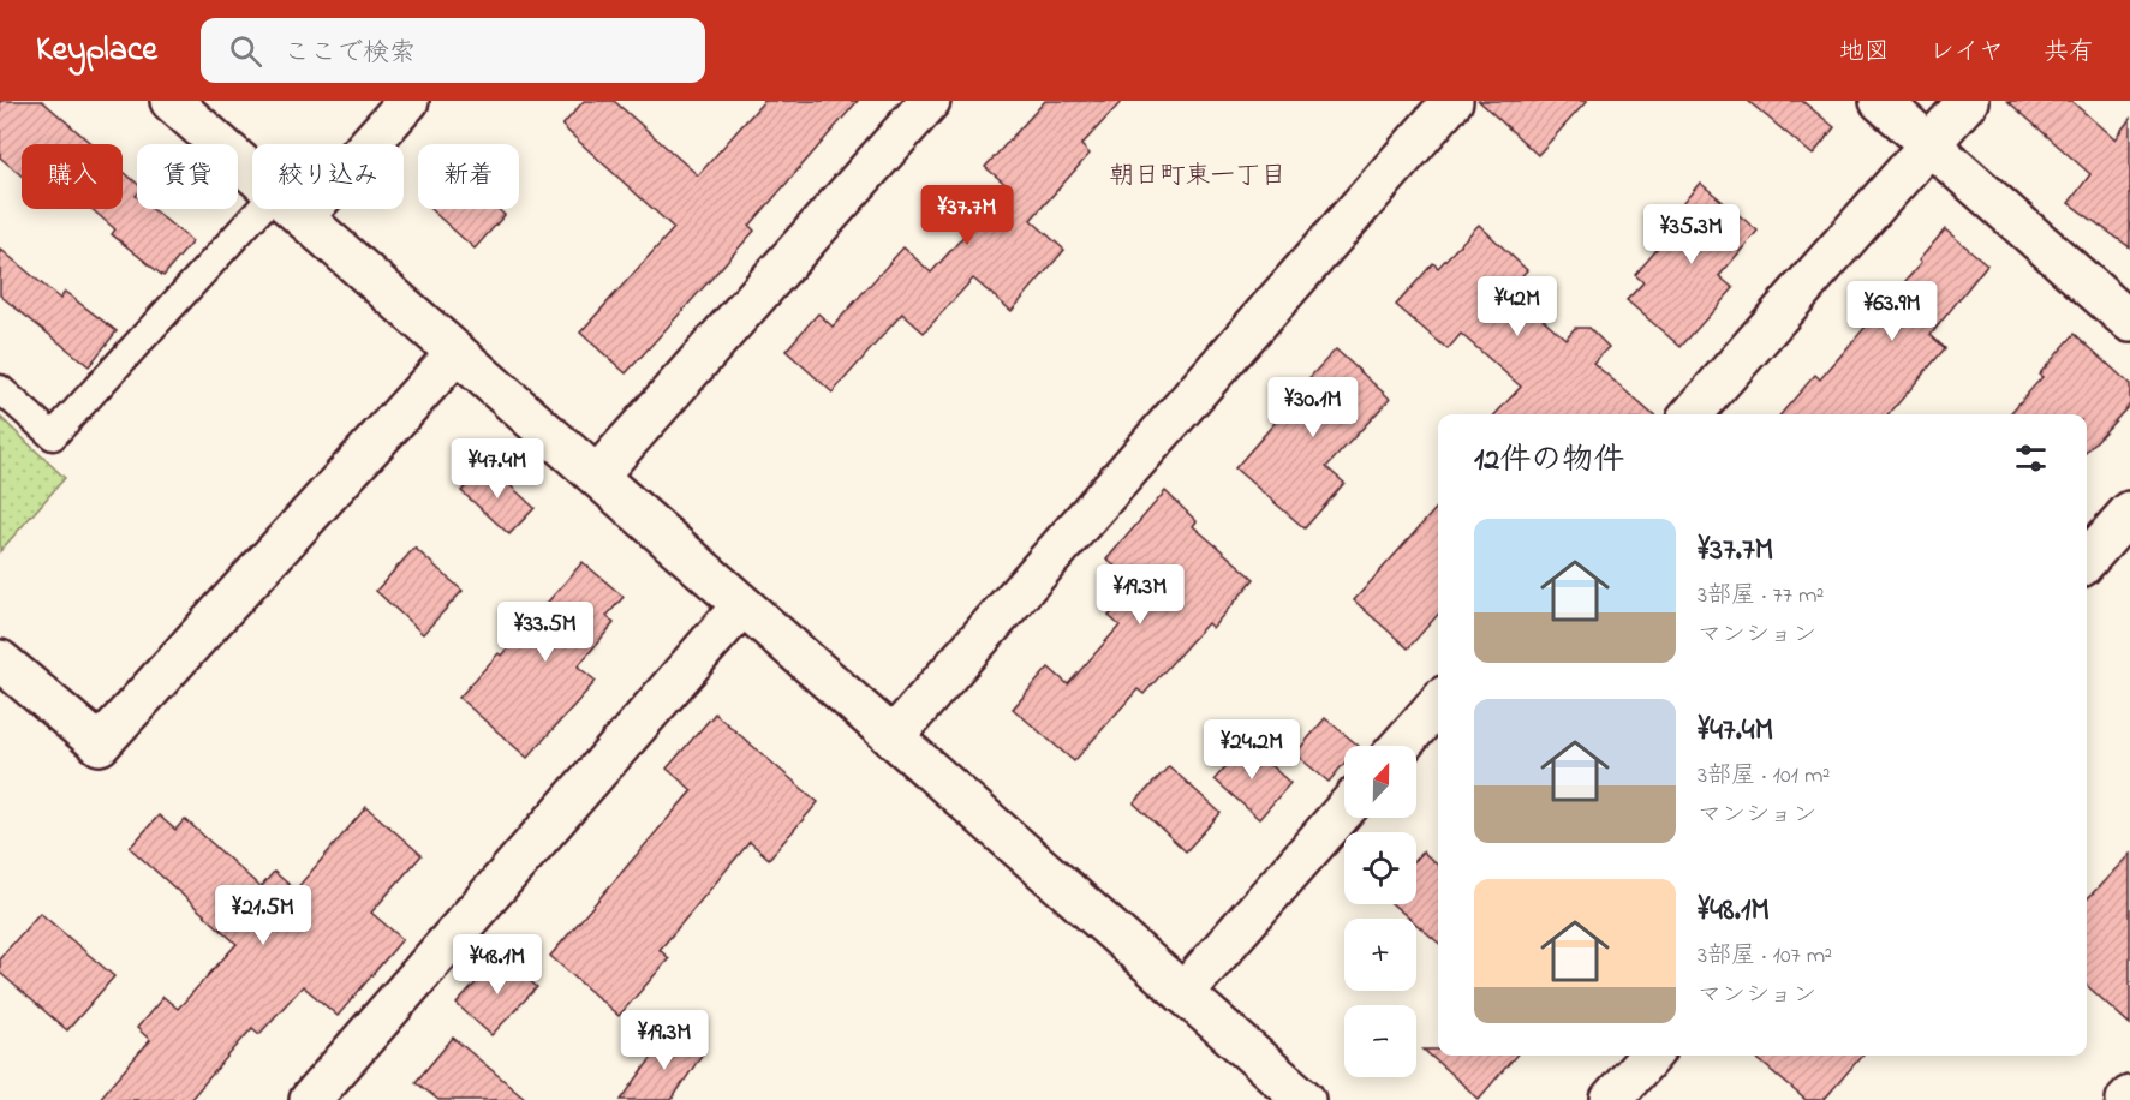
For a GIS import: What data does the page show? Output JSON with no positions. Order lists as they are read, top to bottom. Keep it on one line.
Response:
{"districts":["朝日町東一丁目"],"north":"top","page":{"header":"Keyplace","search":"ここで検索","nav":["地図","レイヤ","共有"],"chip":["購入","賃貸","絞り込み","新着"],"price":["¥37.7M","¥35.3M","¥42M","¥63.9M","¥30.1M","¥47.4M","¥19.3M","¥33.5M","¥24.2M","¥21.5M","¥48.1M","¥19.3M"],"heading":"12件の物件","list":[{"name":"¥37.7M","note":"3部屋 · 77 m² · マンション"},{"name":"¥47.4M","note":"3部屋 · 101 m² · マンション"},{"name":"¥48.1M","note":"3部屋 · 107 m² · マンション"}],"map_buttons":["+","−"]}}
